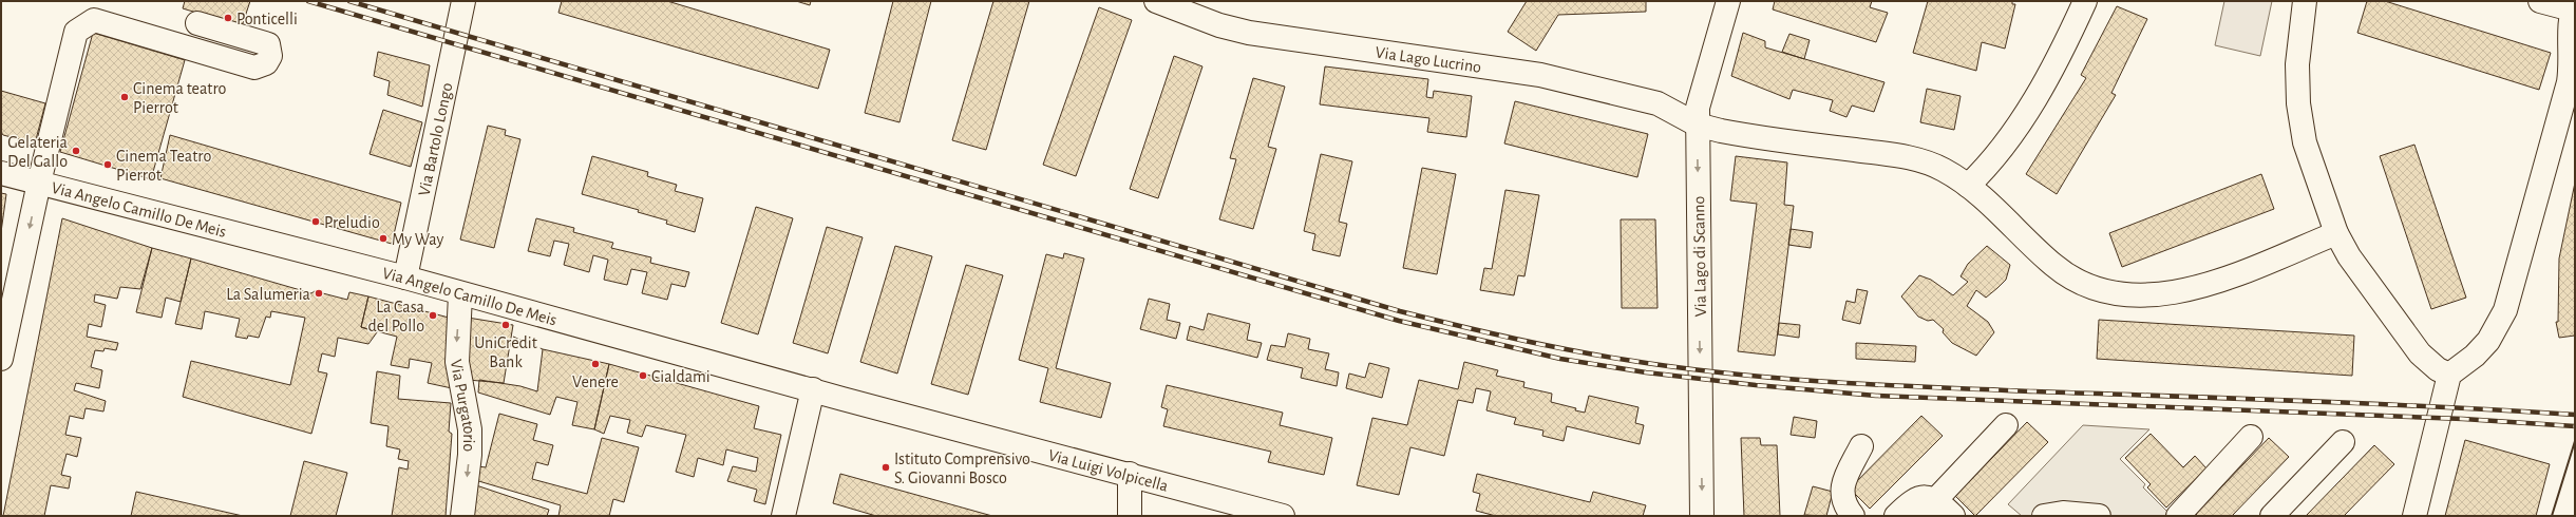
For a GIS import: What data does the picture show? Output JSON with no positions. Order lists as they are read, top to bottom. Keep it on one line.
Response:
{"streets":{"street":["Via Lago Lucrino","Via Bartolo Longo","Via Angelo Camillo De Meis","Via Lago di Scanno","Via Purgatorio","Via Luigi Volpicella"]},"crossings":[["Via Lago Lucrino","Via Lago di Scanno"],["Via Bartolo Longo","Via Angelo Camillo De Meis"],["Via Angelo Camillo De Meis","Via Purgatorio"],["Via Angelo Camillo De Meis","Via Luigi Volpicella"]],"one_way":["Via Lago di Scanno","Via Purgatorio"],"places":["Ponticelli","Cinema teatro Pierrot","Gelateria Del Gallo","Cinema Teatro Pierrot","Preludio","My Way","La Salumeria","La Casa del Pollo","UniCredit Bank","Venere","Cialdami","Istituto Comprensivo S. Giovanni Bosco"]}
